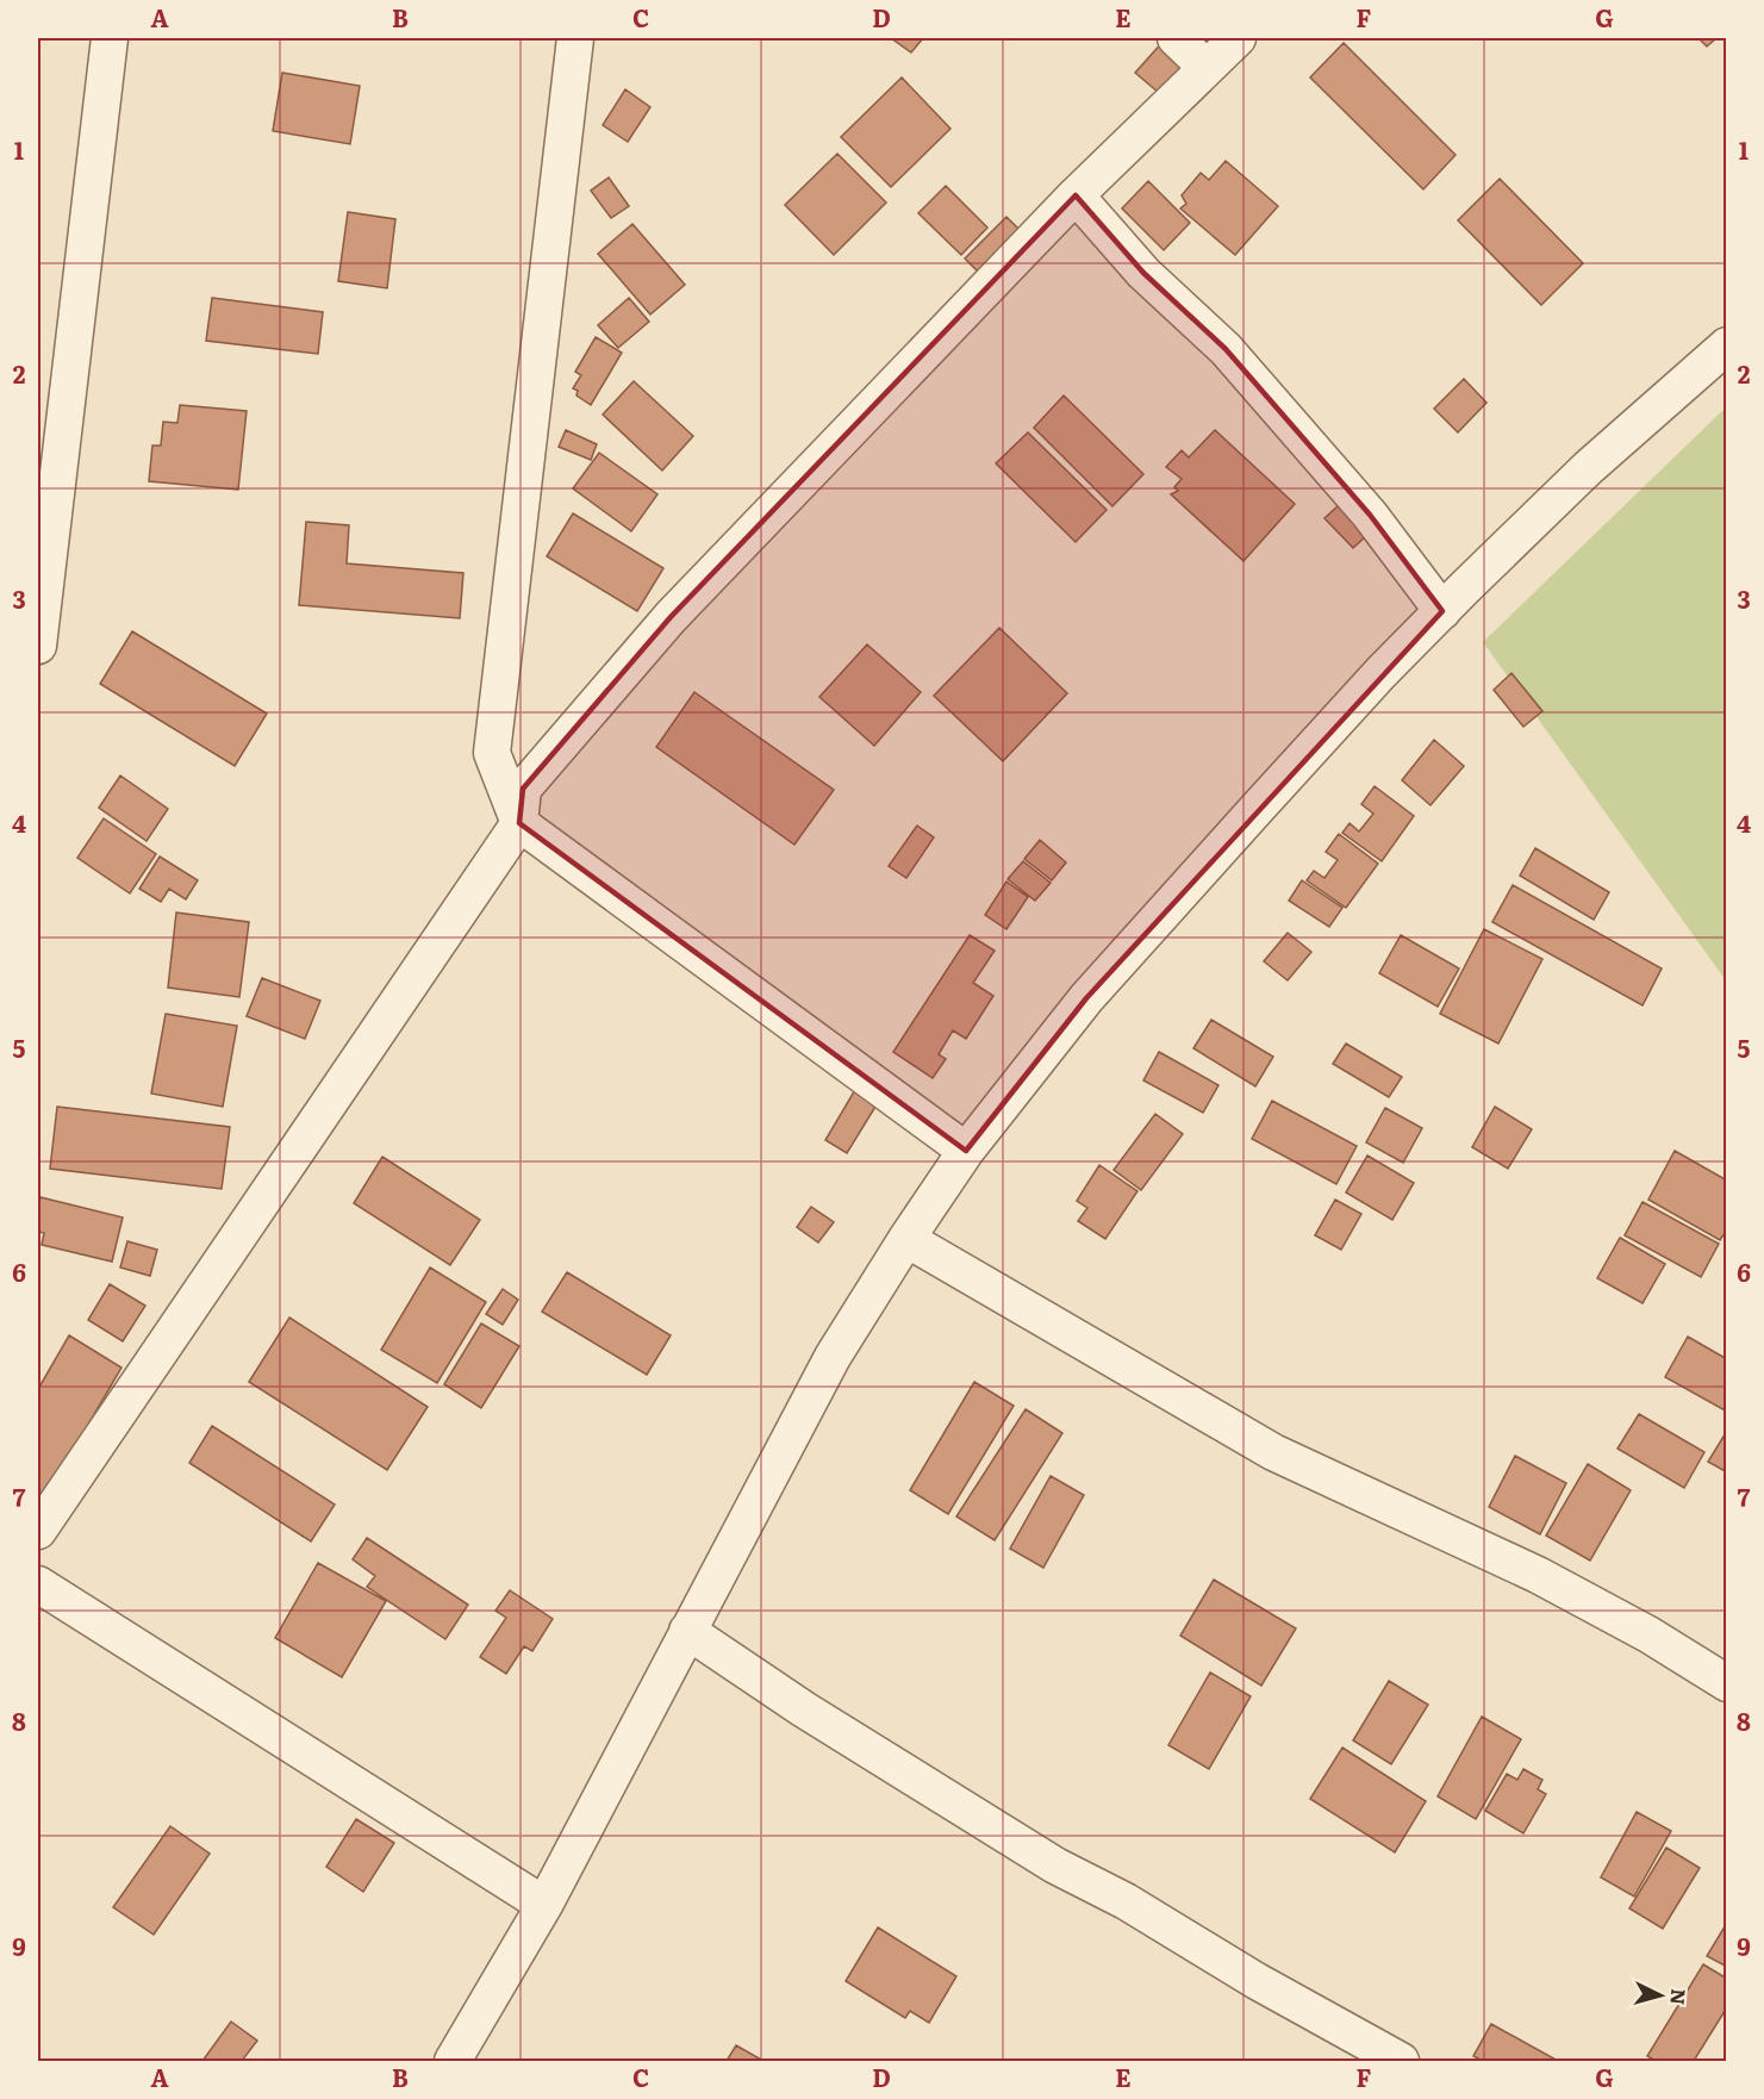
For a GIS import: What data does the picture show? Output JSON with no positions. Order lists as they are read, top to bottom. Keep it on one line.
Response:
{"north":"right","grid":{"columns":["A","B","C","D","E","F","G"],"rows":["1","2","3","4","5","6","7","8","9"]}}
